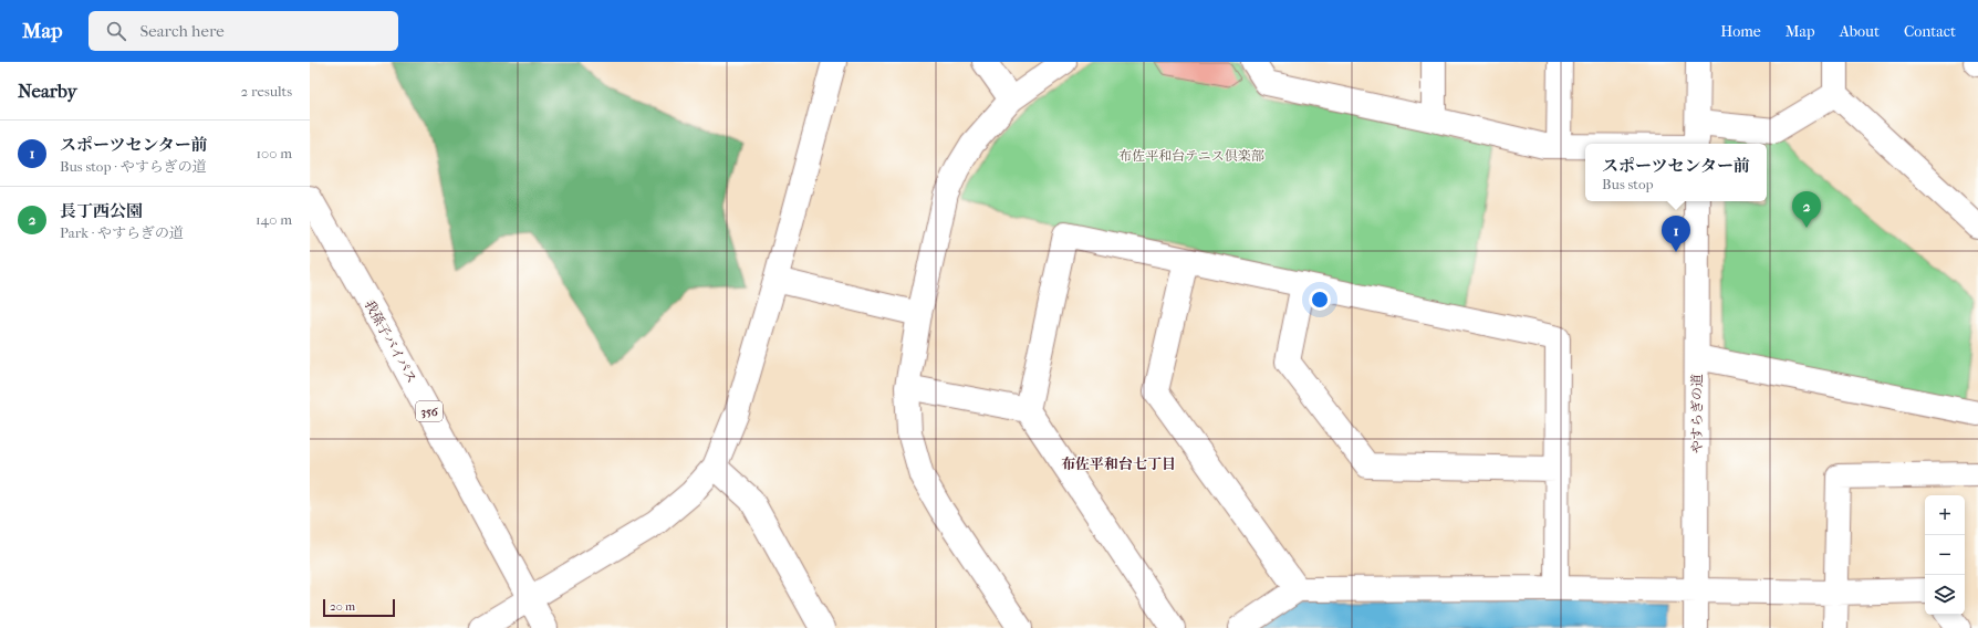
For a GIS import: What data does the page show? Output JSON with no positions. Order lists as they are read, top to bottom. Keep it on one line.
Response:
{"streets":{"main road":["我孫子バイパス","356","やすらぎの道"]},"districts":["布佐平和台七丁目"],"parks":["布佐平和台テニス倶楽部"],"scale_bar":"20 m","page":{"header":"Map","search":"Search here","nav":["Home","Map","About","Contact"],"heading":["Nearby","2 results"],"list":[{"mark":"1","name":"スポーツセンター前","note":"Bus stop · やすらぎの道","value":"100 m"},{"mark":"2","name":"長丁西公園","note":"Park · やすらぎの道","value":"140 m"}],"popup":["スポーツセンター前","Bus stop"],"pins":["2","1"],"map_buttons":["+","−"],"scale":"20 m"}}
